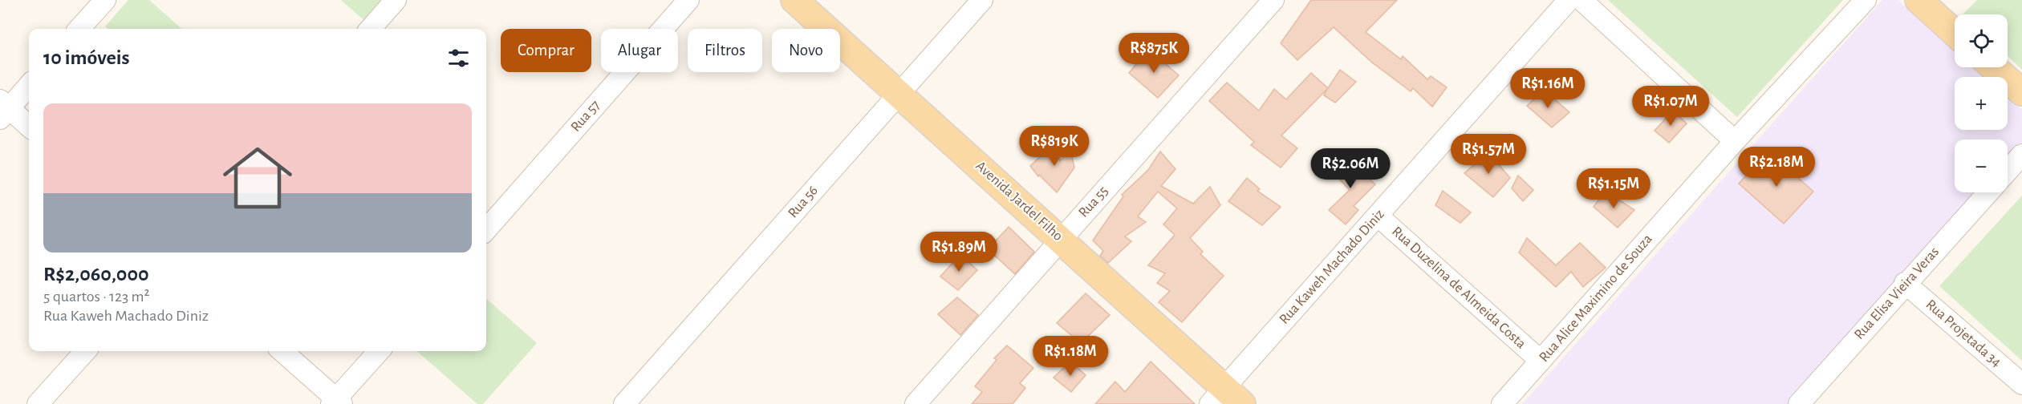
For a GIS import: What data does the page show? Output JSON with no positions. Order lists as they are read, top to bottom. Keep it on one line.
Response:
{"streets":{"main road":["Avenida Jardel Filho"],"street":["Rua 57","Rua 56","Rua 55","Rua Kaweh Machado Diniz","Rua Duzelina de Almeida Costa","Rua Elisa Vieira Veras","Rua Alice Maximino de Souza","Rua Projetada 34"]},"crossings":[["Avenida Jardel Filho","Rua 56"],["Avenida Jardel Filho","Rua 55"],["Avenida Jardel Filho","Rua Kaweh Machado Diniz"],["Rua Kaweh Machado Diniz","Rua Duzelina de Almeida Costa"],["Rua Duzelina de Almeida Costa","Rua Alice Maximino de Souza"],["Rua Elisa Vieira Veras","Rua Projetada 34"]],"page":{"map_buttons":["+","−"],"chip":["Comprar","Alugar","Filtros","Novo"],"heading":"10 imóveis","price":["R$875K","R$1.16M","R$1.07M","R$819K","R$1.57M","R$2.18M","R$2.06M","R$1.15M","R$1.89M","R$1.18M"],"list":[{"name":"R$2,060,000","note":"5 quartos · 123 m² · Rua Kaweh Machado Diniz"}]}}
